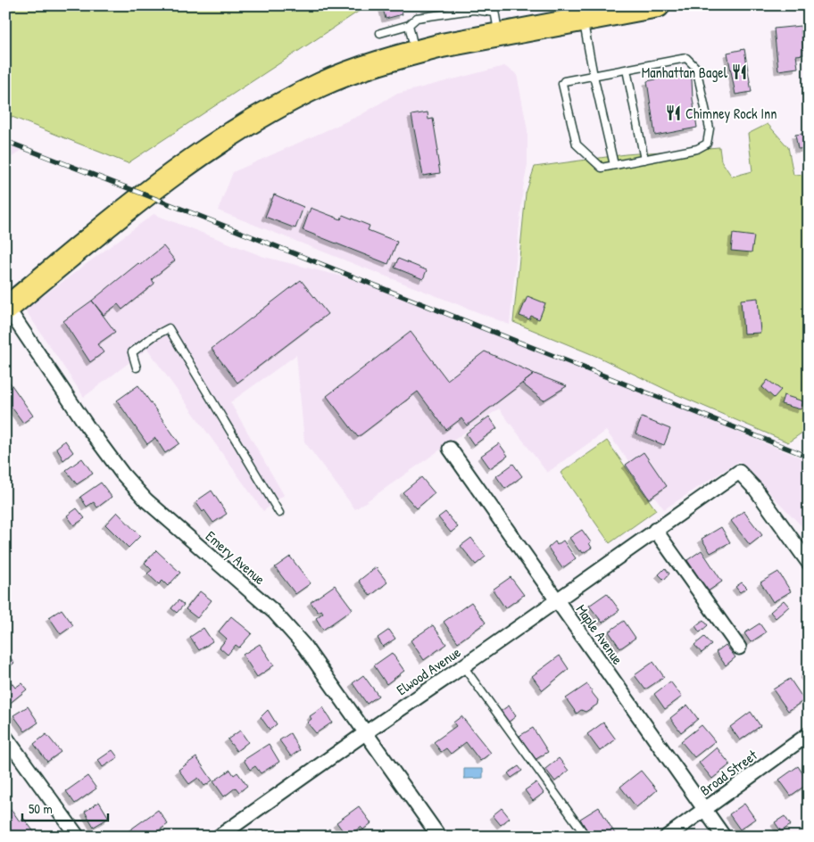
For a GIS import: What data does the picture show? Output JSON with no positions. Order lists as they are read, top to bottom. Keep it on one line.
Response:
{"streets":{"street":["Emery Avenue","Maple Avenue","Elwood Avenue","Broad Street"]},"crossings":[["Emery Avenue","Elwood Avenue"],["Maple Avenue","Elwood Avenue"],["Maple Avenue","Broad Street"]],"places":{"restaurant":["Manhattan Bagel","Chimney Rock Inn"]},"scale_bar":"50 m"}
